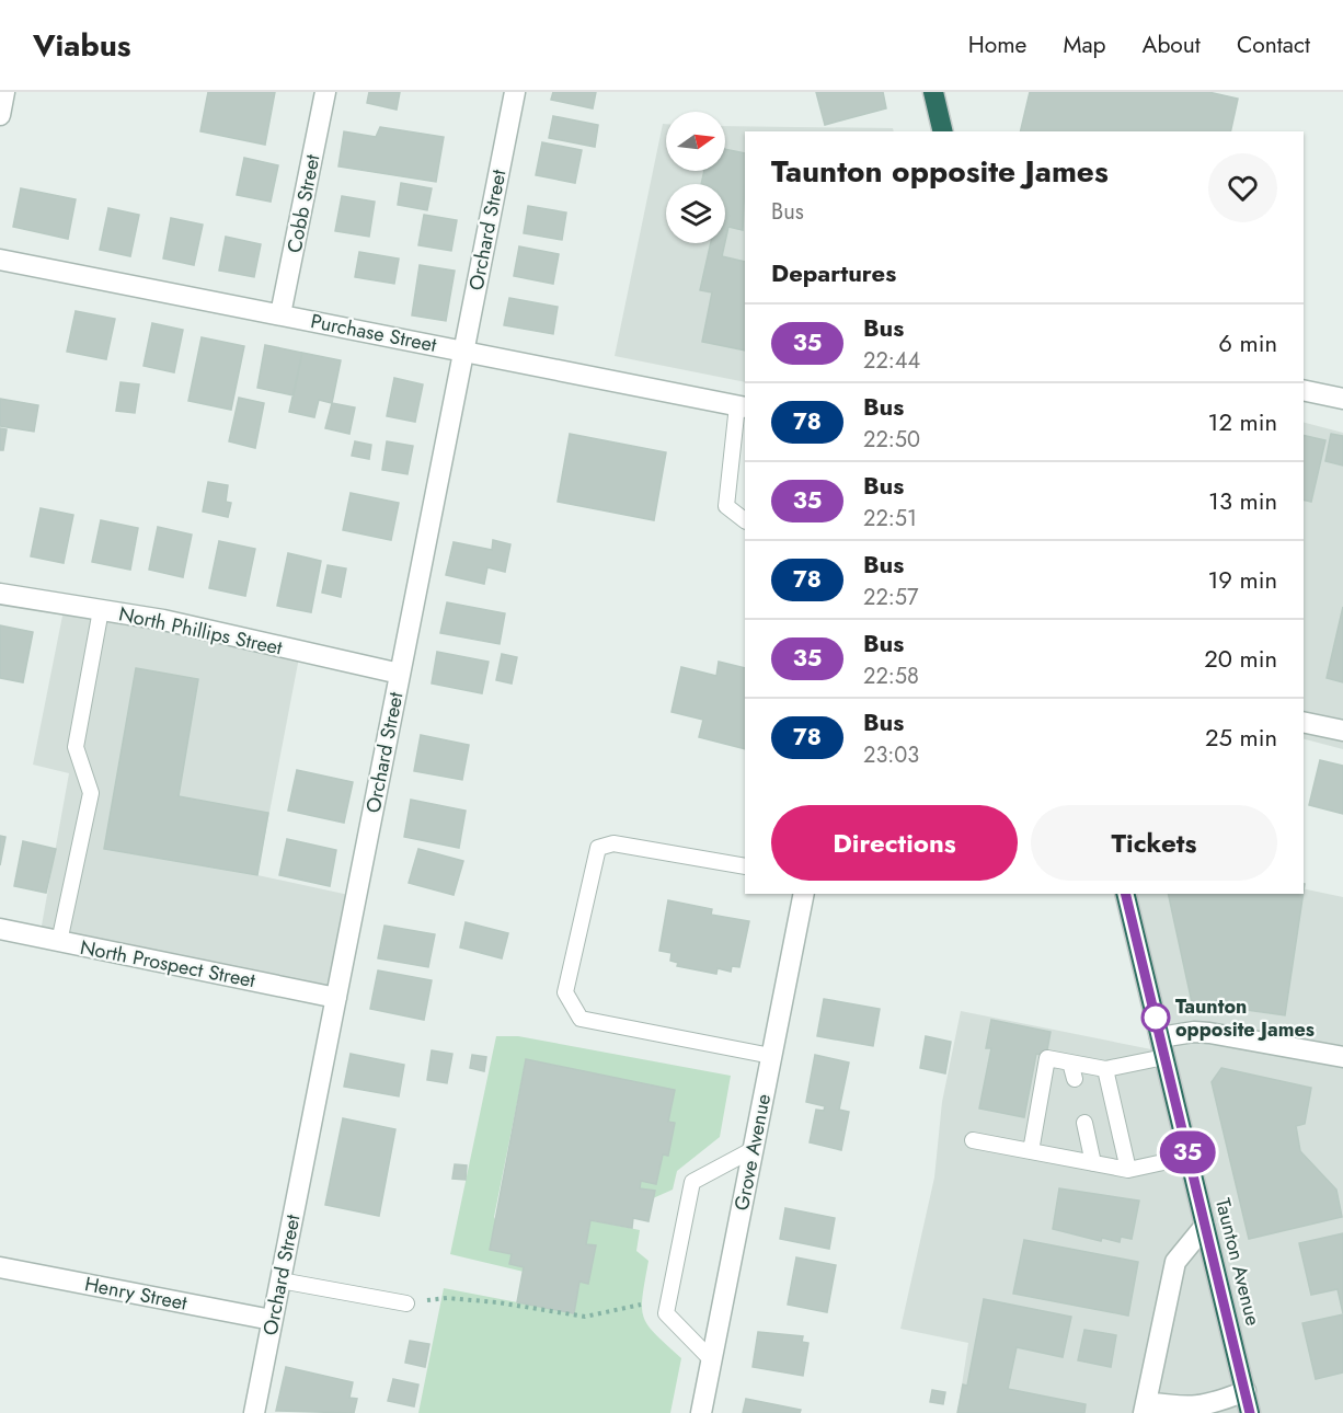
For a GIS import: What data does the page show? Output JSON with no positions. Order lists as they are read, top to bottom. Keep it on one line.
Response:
{"streets":{"highway":["Taunton Avenue"],"street":["Cobb Street","Orchard Street","Purchase Street","North Phillips Street","North Prospect Street","Grove Avenue","Henry Street"]},"crossings":[["Cobb Street","Purchase Street"],["Orchard Street","Purchase Street"],["Orchard Street","North Phillips Street"],["Orchard Street","North Prospect Street"],["Orchard Street","Henry Street"]],"places":["Taunton opposite James"],"lines":["bus line 35"],"north":"right","page":{"header":"Viabus","nav":["Home","Map","About","Contact"],"on_map":"35","heading":[["Taunton opposite James","Bus"],"Departures"],"list":[{"mark":"35","name":"Bus","note":"22:44","value":"6 min"},{"mark":"78","name":"Bus","note":"22:50","value":"12 min"},{"mark":"35","name":"Bus","note":"22:51","value":"13 min"},{"mark":"78","name":"Bus","note":"22:57","value":"19 min"},{"mark":"35","name":"Bus","note":"22:58","value":"20 min"},{"mark":"78","name":"Bus","note":"23:03","value":"25 min"}],"buttons":["Directions","Tickets"]}}
